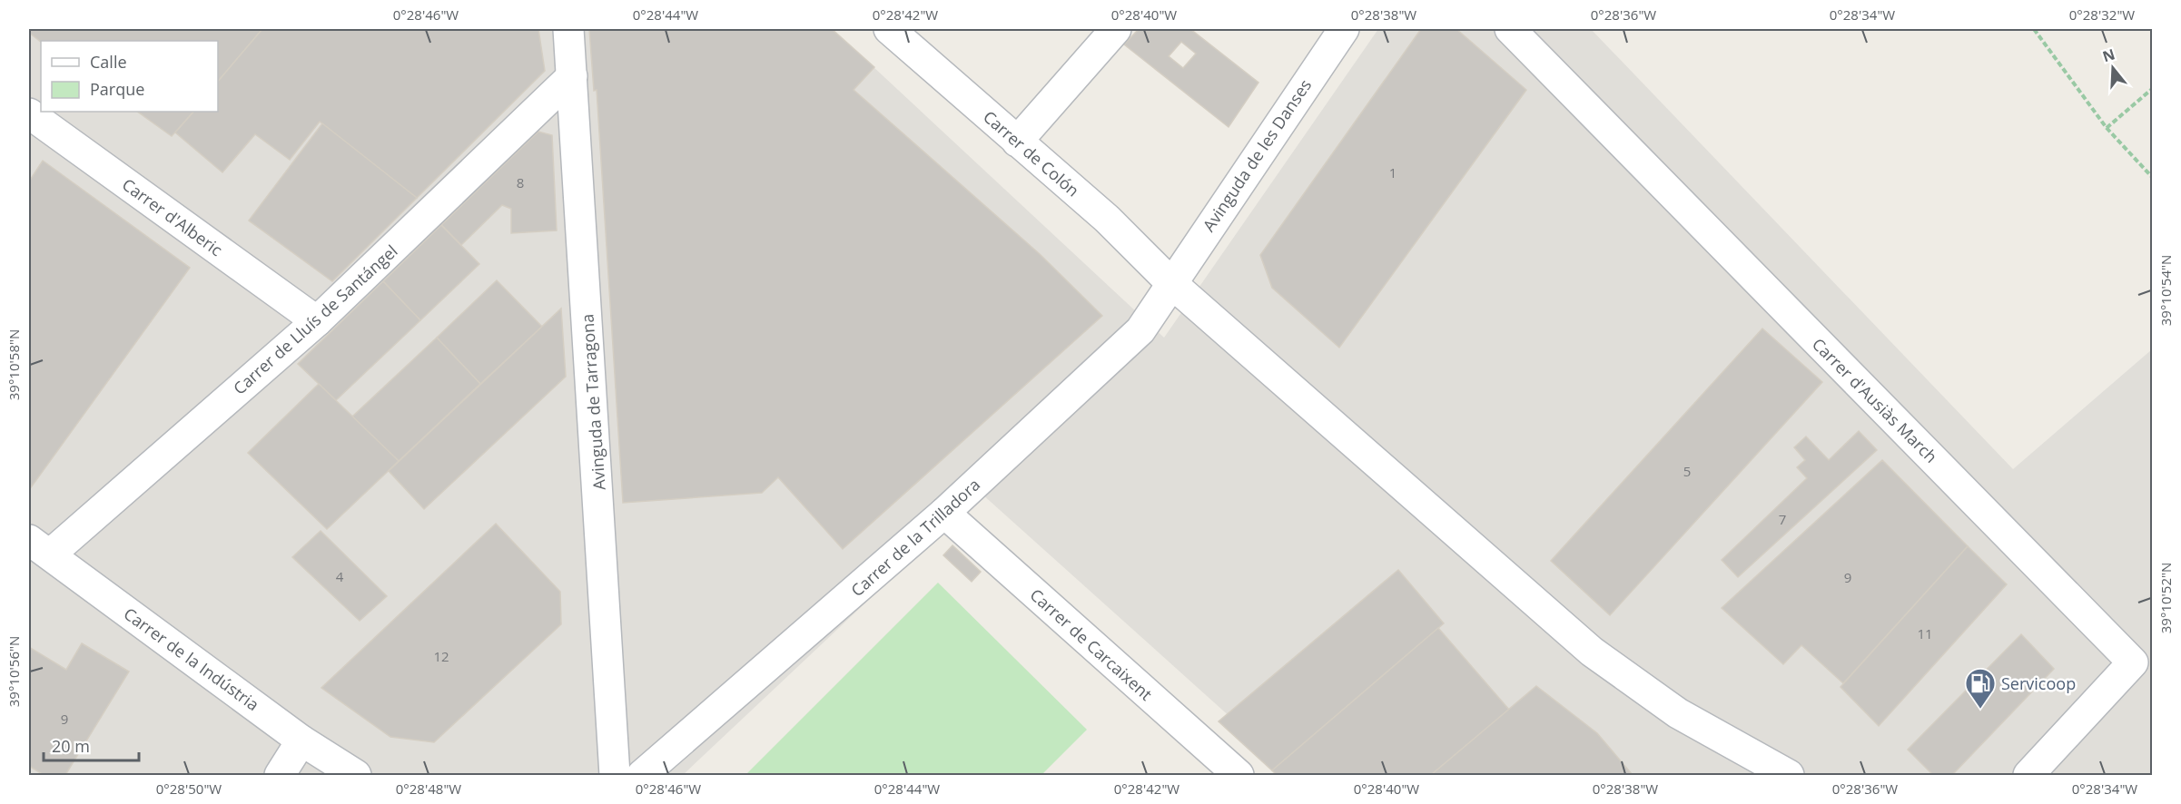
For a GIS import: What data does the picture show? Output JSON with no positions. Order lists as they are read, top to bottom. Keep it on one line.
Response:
{"streets":{"street":["Carrer de Colón","Avinguda de les Danses","Carrer d'Alberic","Carrer de Lluís de Santángel","Carrer d'Ausiàs March","Avinguda de Tarragona","Carrer de la Trilladora","Carrer de Carcaixent","Carrer de la Indústria"]},"crossings":[["Carrer de Colón","Avinguda de les Danses"],["Carrer de Colón","Carrer de la Trilladora"],["Avinguda de les Danses","Carrer de la Trilladora"],["Carrer d'Alberic","Carrer de Lluís de Santángel"],["Carrer de Lluís de Santángel","Avinguda de Tarragona"],["Carrer de Lluís de Santángel","Carrer de la Indústria"],["Carrer de la Trilladora","Carrer de Carcaixent"]],"places":{"fuel station":["Servicoop"]},"house_numbers":["1","8","5","7","4","9","11","12","9"],"legend":["Calle","Parque"],"scale_bar":"20 m","north":"top","coordinates":["0°28'46\"W","0°28'44\"W","0°28'42\"W","0°28'40\"W","0°28'38\"W","0°28'36\"W","0°28'34\"W","0°28'32\"W","39°10'54\"N","39°10'58\"N","39°10'52\"N","39°10'56\"N","0°28'50\"W","0°28'48\"W"]}
